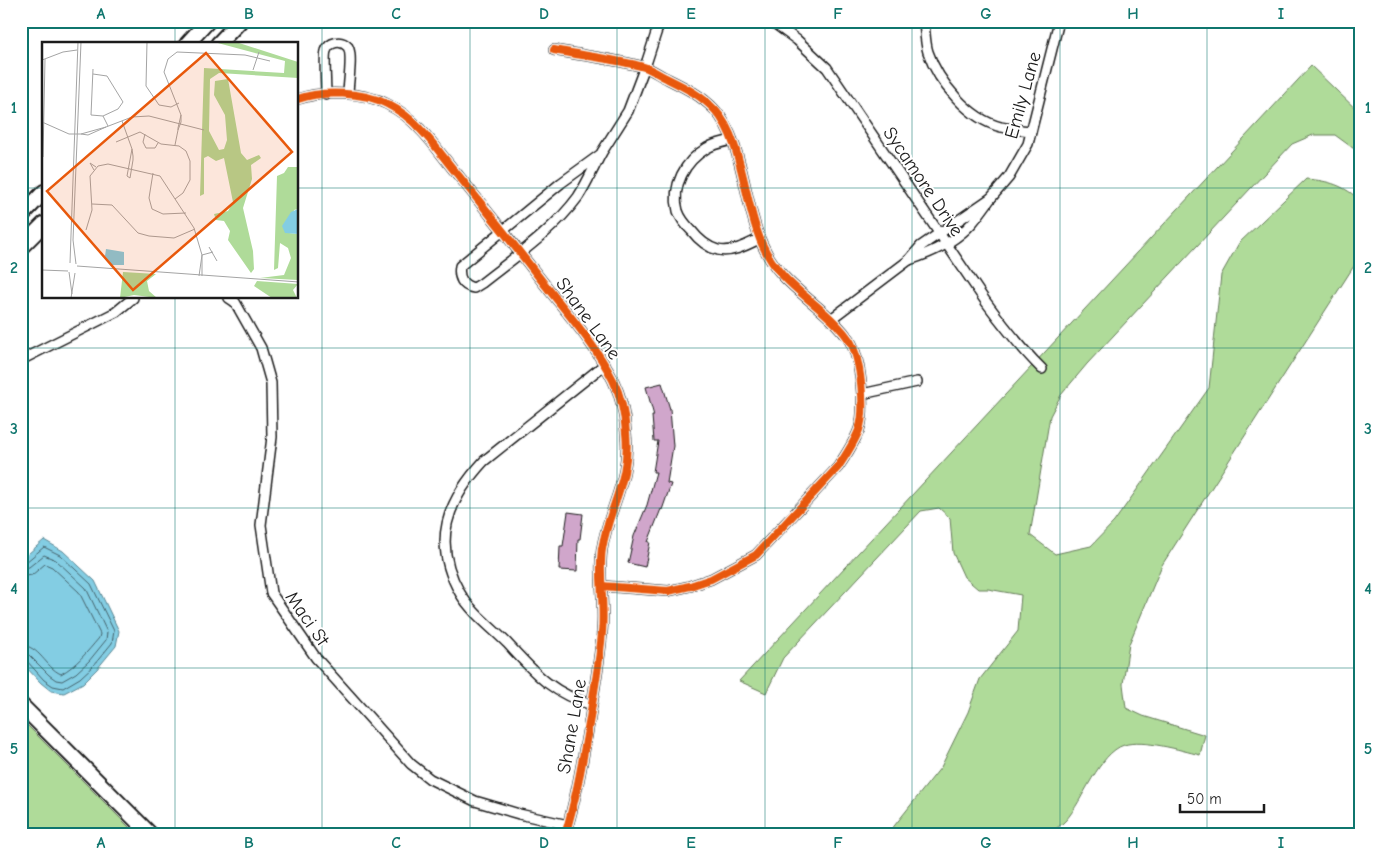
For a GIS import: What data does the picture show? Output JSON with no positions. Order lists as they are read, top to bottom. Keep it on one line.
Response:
{"streets":{"street":["Emily Lane","Sycamore Drive","Shane Lane","Maci St"]},"crossings":[["Emily Lane","Sycamore Drive"],["Shane Lane","Maci St"]],"scale_bar":"50 m","grid":{"columns":["A","B","C","D","E","F","G","H","I"],"rows":["1","2","3","4","5"]}}
